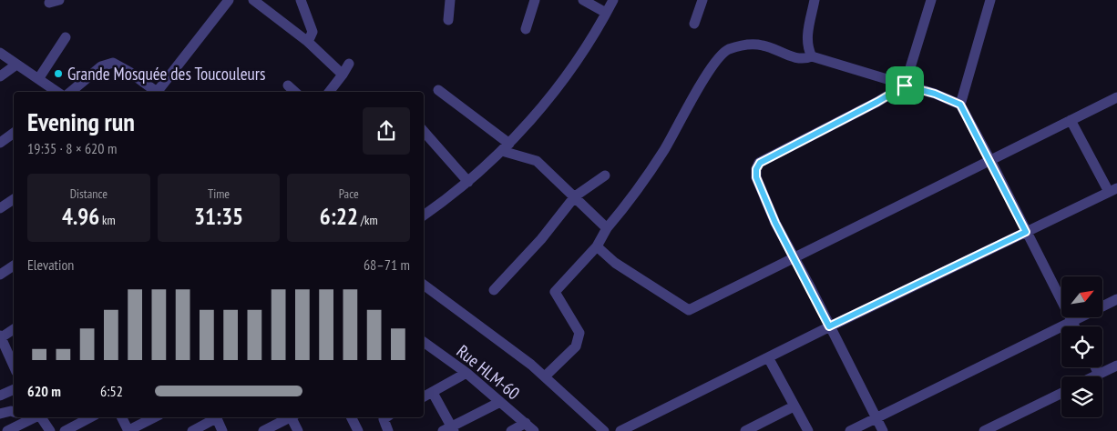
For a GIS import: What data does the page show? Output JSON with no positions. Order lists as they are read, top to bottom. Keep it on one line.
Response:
{"streets":{"street":["Rue HLM-60"]},"places":["Grande Mosquée des Toucouleurs"],"north":"top right","page":{"heading":["Evening run","19:35 · 8 × 620 m"],"stats":[["Distance","4.96 km"],["Time","31:35"],["Pace","6:22 /km"]],"chart":["Elevation","68–71 m"],"list":[{"name":"620 m","note":"6:52"}]}}
